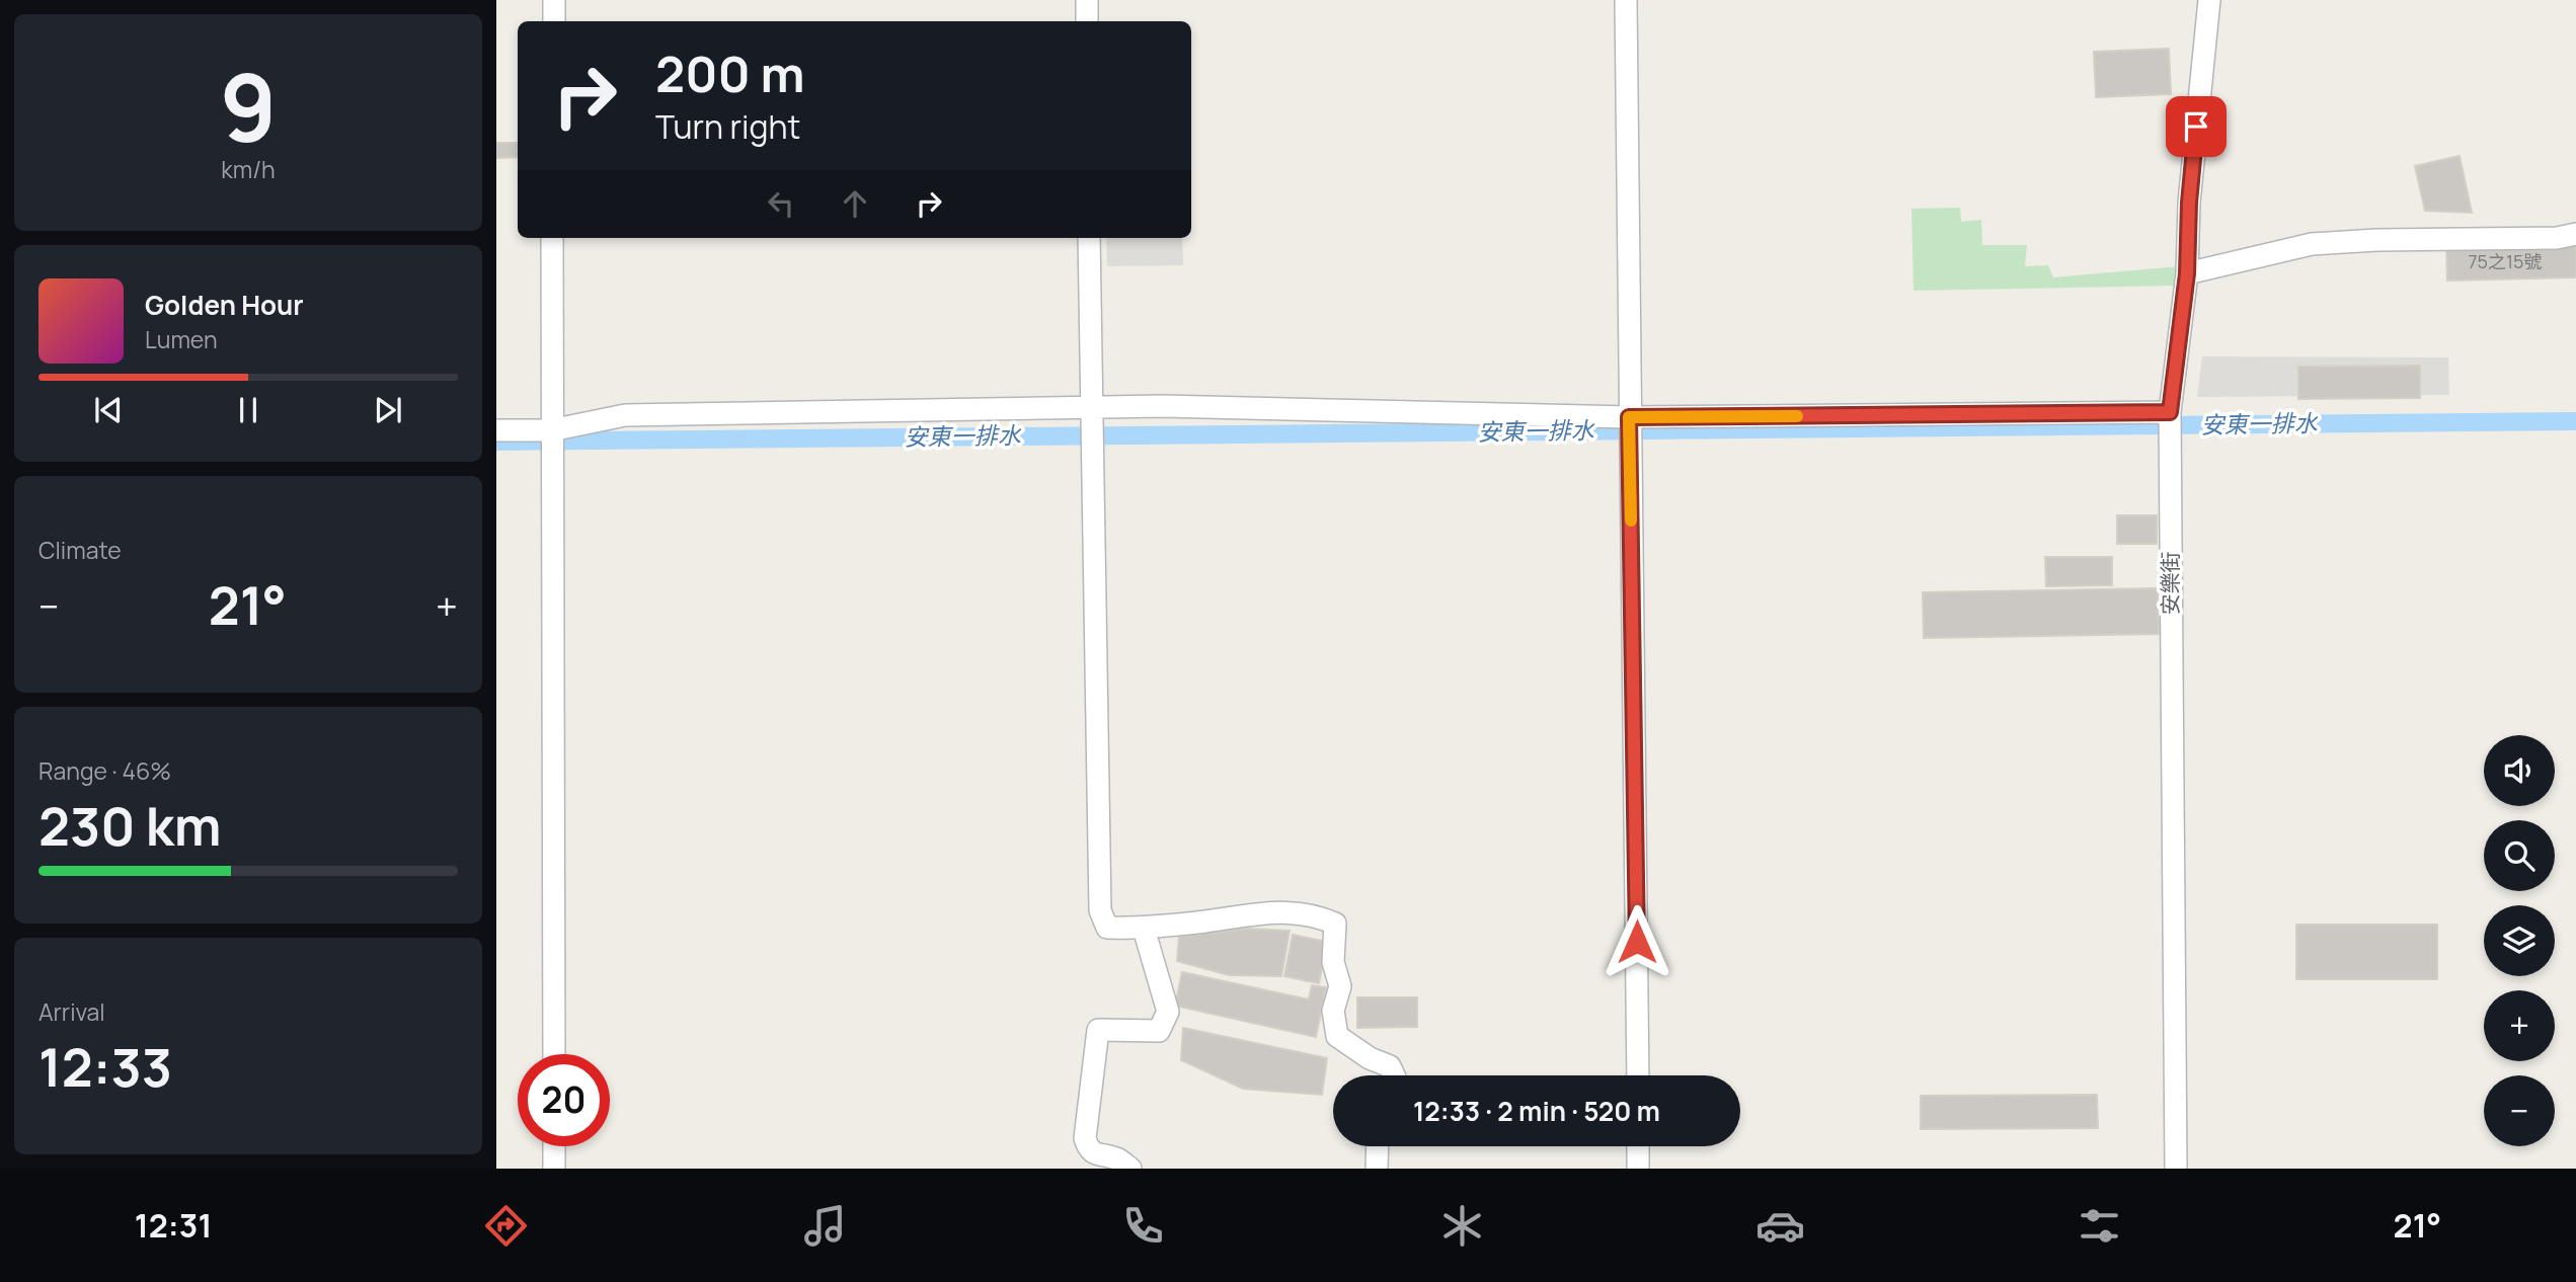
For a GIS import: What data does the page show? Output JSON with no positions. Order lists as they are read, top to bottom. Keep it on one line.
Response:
{"streets":{"street":["安樂街"]},"water":["安東一排水"],"house_numbers":["75之15號"],"page":{"tile":[["9","km/h"],"Climate",["Range · 46%","230 km"],["Arrival","12:33"]],"turn":["200 m","Turn right"],"song":["Golden Hour","Lumen"],"heat":["−","21°","+"],"map_buttons":["+","−"],"limit":"20","trip":"12:33 · 2 min · 520 m","tabs":["12:31","21°"]}}
